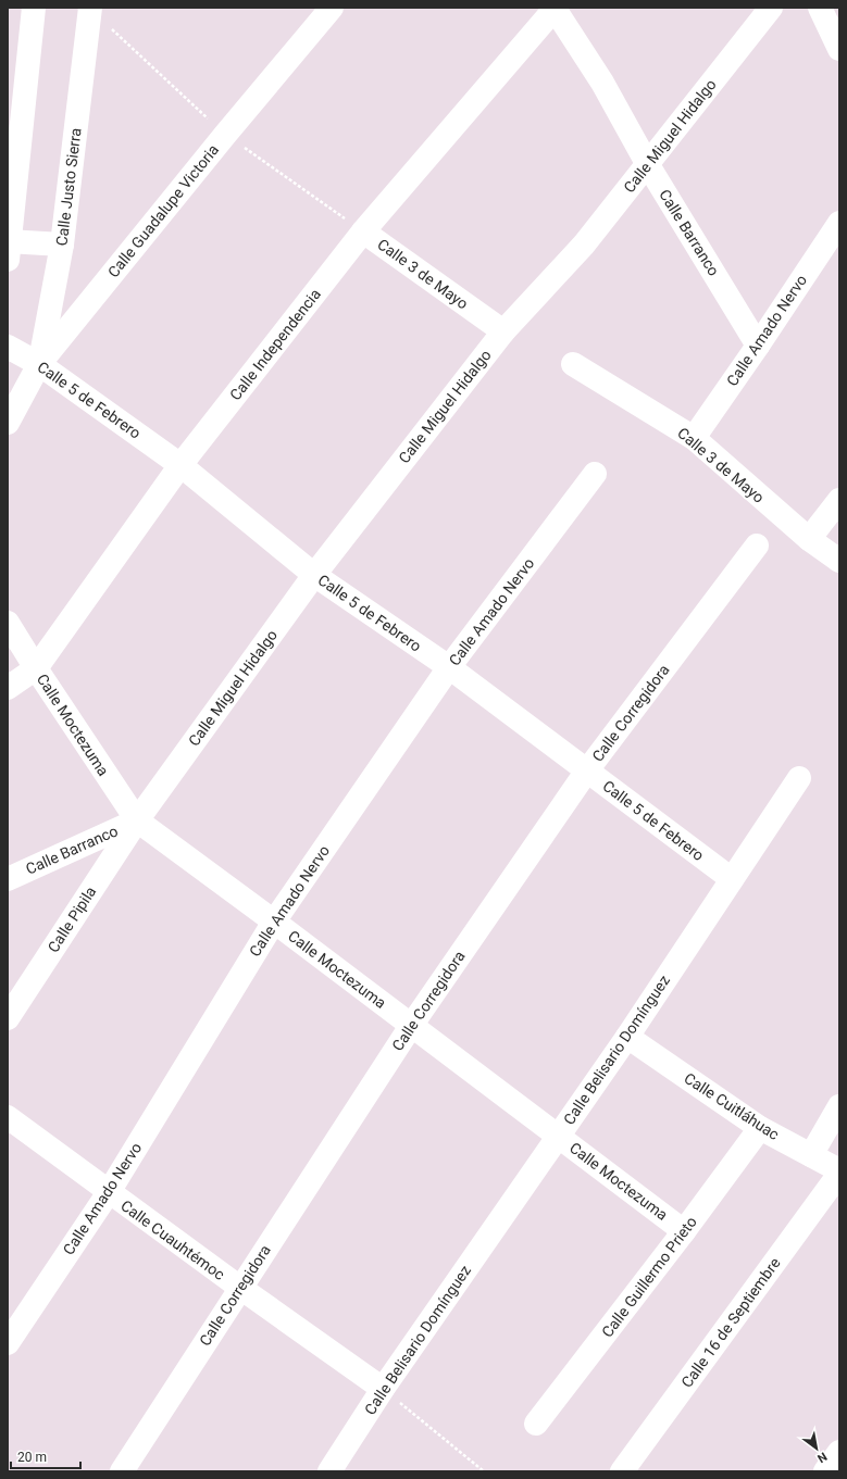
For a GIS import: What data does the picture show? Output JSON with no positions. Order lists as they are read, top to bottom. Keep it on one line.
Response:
{"streets":{"street":["Calle Miguel Hidalgo","Calle Justo Sierra","Calle Guadalupe Victoria","Calle Barranco","Calle 3 de Mayo","Calle Amado Nervo","Calle Independencia","Calle 5 de Febrero","Calle Corregidora","Calle Moctezuma","Calle Pipila","Calle Belisario Domínguez","Calle Cuitláhuac","Calle Cuauhtémoc","Calle Guillermo Prieto","Calle 16 de Septiembre"]},"crossings":[["Calle Miguel Hidalgo","Calle Barranco"],["Calle Miguel Hidalgo","Calle 3 de Mayo"],["Calle Miguel Hidalgo","Calle 5 de Febrero"],["Calle Miguel Hidalgo","Calle Moctezuma"],["Calle Miguel Hidalgo","Calle Pipila"],["Calle Justo Sierra","Calle Guadalupe Victoria"],["Calle Justo Sierra","Calle 5 de Febrero"],["Calle Guadalupe Victoria","Calle 5 de Febrero"],["Calle Barranco","Calle Amado Nervo"],["Calle Barranco","Calle Independencia"],["Calle Barranco","Calle Moctezuma"],["Calle Barranco","Calle Pipila"],["Calle 3 de Mayo","Calle Amado Nervo"],["Calle 3 de Mayo","Calle Independencia"],["Calle Amado Nervo","Calle 5 de Febrero"],["Calle Amado Nervo","Calle Moctezuma"],["Calle Amado Nervo","Calle Cuauhtémoc"],["Calle Independencia","Calle 5 de Febrero"],["Calle Independencia","Calle Moctezuma"],["Calle 5 de Febrero","Calle Corregidora"],["Calle 5 de Febrero","Calle Belisario Domínguez"],["Calle Corregidora","Calle Moctezuma"],["Calle Corregidora","Calle Cuauhtémoc"],["Calle Moctezuma","Calle Pipila"],["Calle Moctezuma","Calle Belisario Domínguez"],["Calle Moctezuma","Calle Guillermo Prieto"],["Calle Belisario Domínguez","Calle Cuitláhuac"],["Calle Belisario Domínguez","Calle Cuauhtémoc"],["Calle Cuitláhuac","Calle Guillermo Prieto"]],"scale_bar":"20 m","north":"bottom right"}
